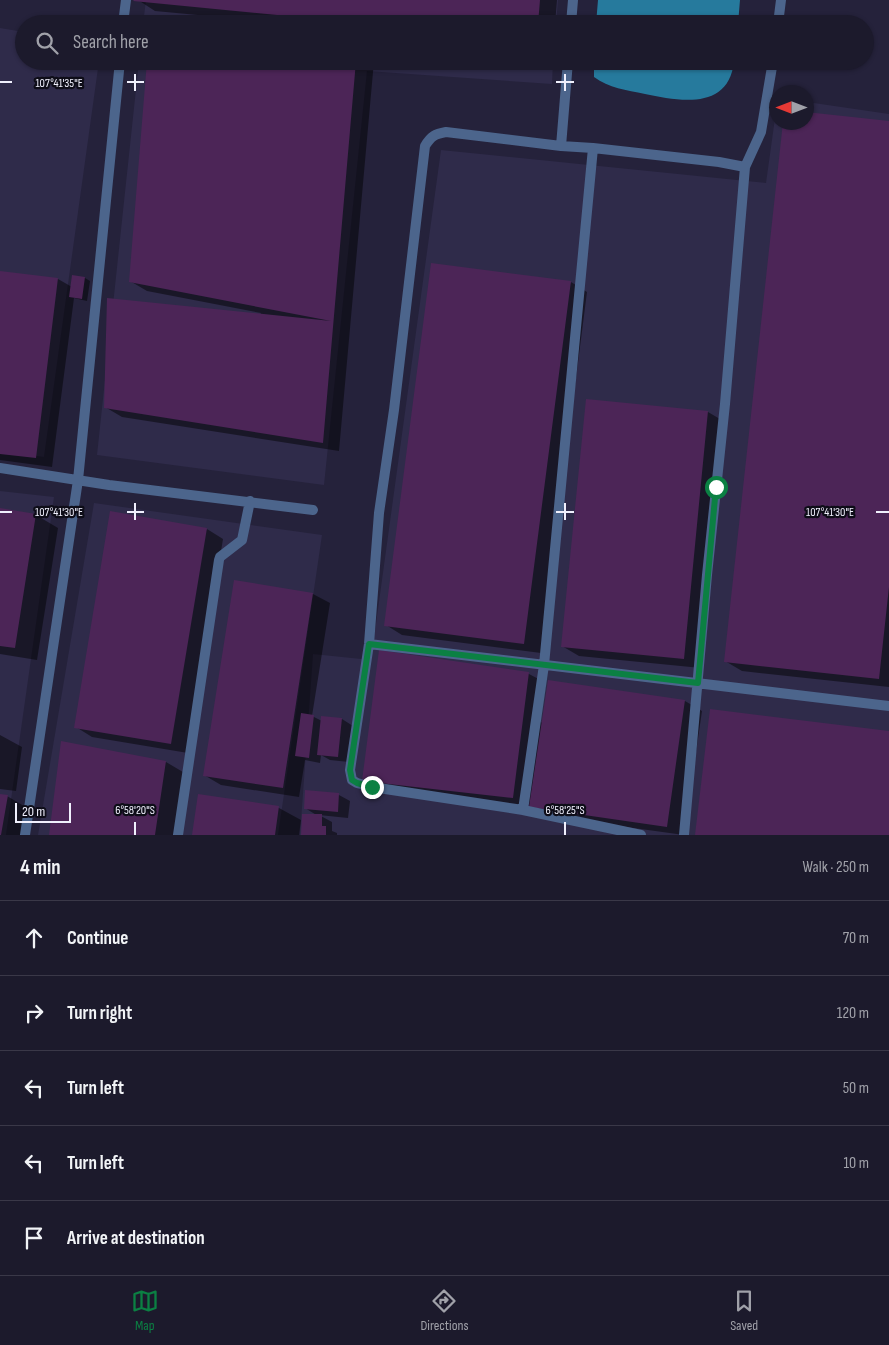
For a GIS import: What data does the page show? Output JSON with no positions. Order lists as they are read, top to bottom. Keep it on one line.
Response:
{"scale_bar":"20 m","north":"left","page":{"search":"Search here","scale":"20 m","heading":["4 min","Walk · 250 m"],"list":[["Continue","70 m"],["Turn right","120 m"],["Turn left","50 m"],["Turn left","10 m"],"Arrive at destination"],"nav":["Map","Directions","Saved"]},"coordinates":["107°41'35\"E","107°41'30\"E","6°58'20\"S","6°58'25\"S"]}
